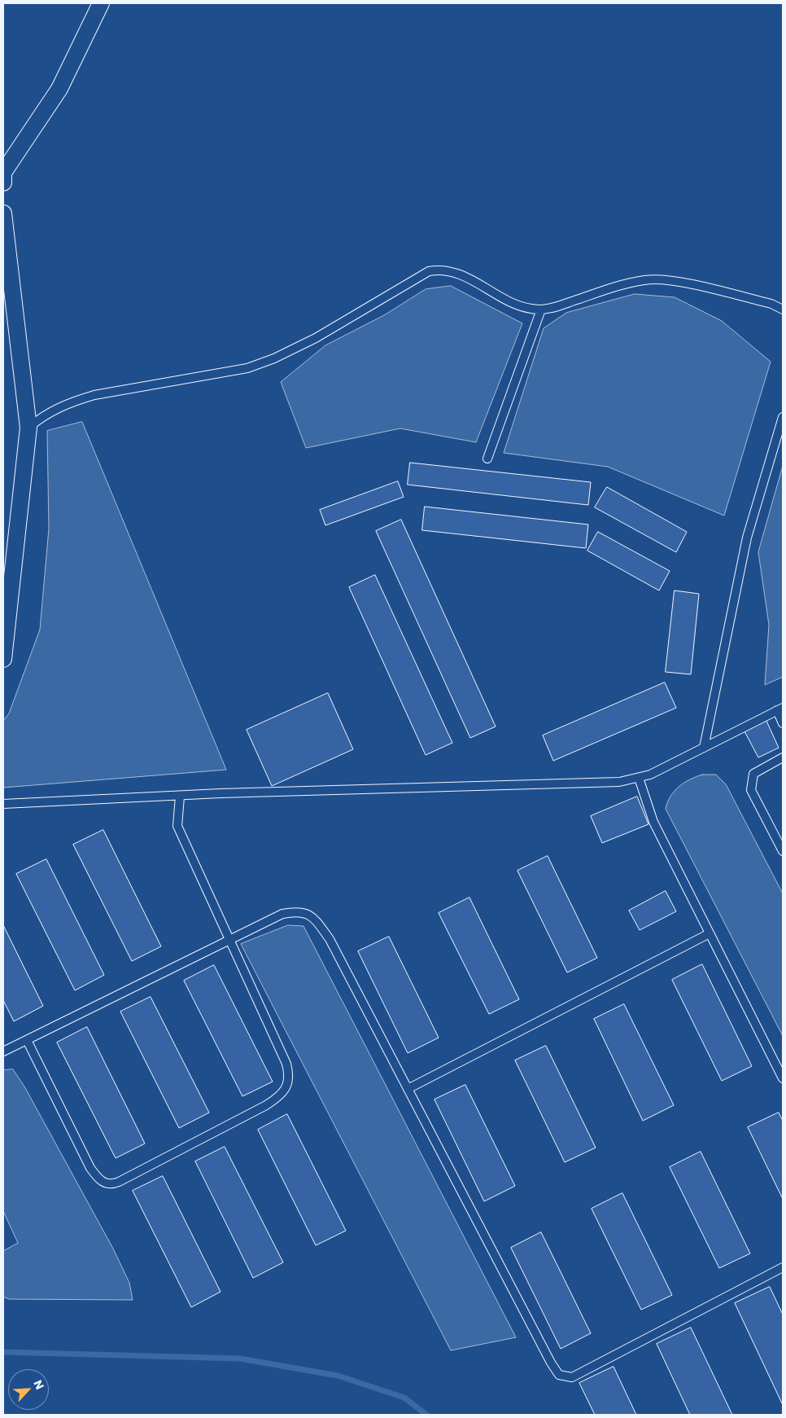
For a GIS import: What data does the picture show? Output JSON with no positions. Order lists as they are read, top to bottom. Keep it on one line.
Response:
{"north":"top right"}
